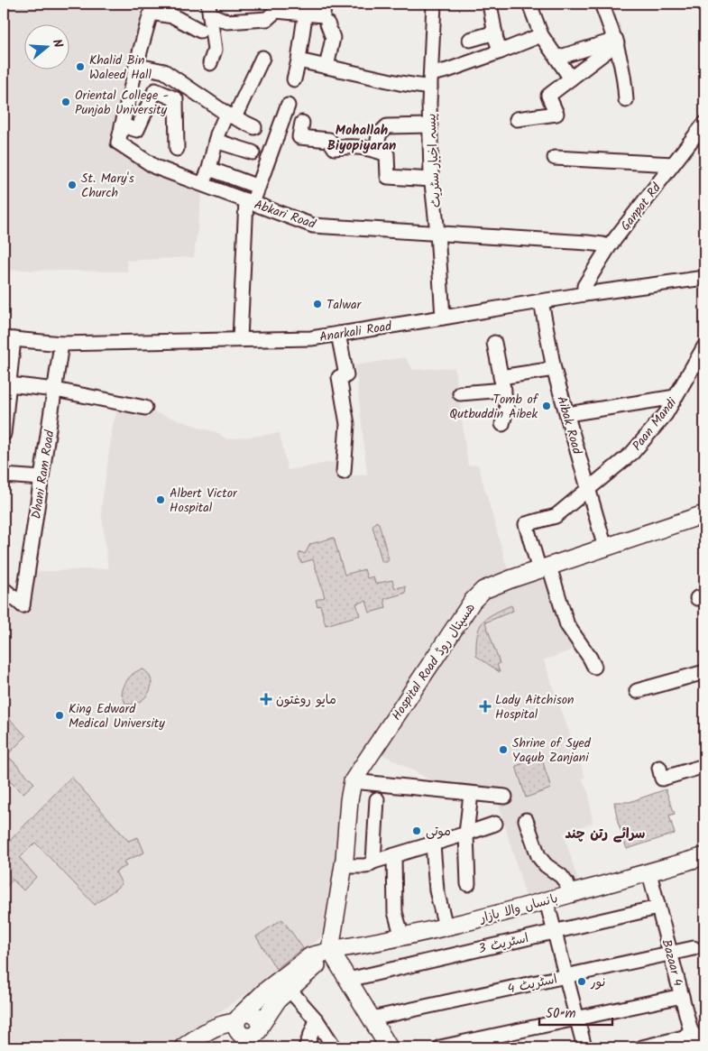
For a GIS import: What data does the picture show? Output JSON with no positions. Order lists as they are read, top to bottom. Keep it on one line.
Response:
{"streets":{"main road":["Hospital Road ھسپتال روڈ","بانساں والا بازار"],"street":["پیسہ اخبار سٹریٹ","Ganpat Rd","Abkari Road","Anarkali Road","Paan Mandi","Aibak Road","Dhani Ram Road","اسٹریٹ 3","Bazaar 4","اسٹریٹ 4"]},"crossings":[["پیسہ اخبار سٹریٹ","Abkari Road"],["پیسہ اخبار سٹریٹ","Anarkali Road"],["Ganpat Rd","Abkari Road"],["Ganpat Rd","Anarkali Road"],["Anarkali Road","Aibak Road"],["Anarkali Road","Dhani Ram Road"],["Paan Mandi","Aibak Road"],["Paan Mandi","Hospital Road ھسپتال روڈ"],["Aibak Road","Hospital Road ھسپتال روڈ"],["Hospital Road ھسپتال روڈ","بانساں والا بازار"],["بانساں والا بازار","Bazaar 4"],["اسٹریٹ 3","Bazaar 4"],["Bazaar 4","اسٹریٹ 4"]],"districts":["Mohallah Biyopiyaran","سرائے رتن چند"],"places":{"other":["Khalid Bin Waleed Hall","Oriental College - Punjab University","St. Mary's Church","Talwar","Tomb of Qutbuddin Aibek","Albert Victor Hospital","King Edward Medical University","Shrine of Syed Yaqub Zanjani","موتی","نور"],"health":["مایو روغتون","Lady Aitchison Hospital"]},"scale_bar":"50 m","north":"right"}
